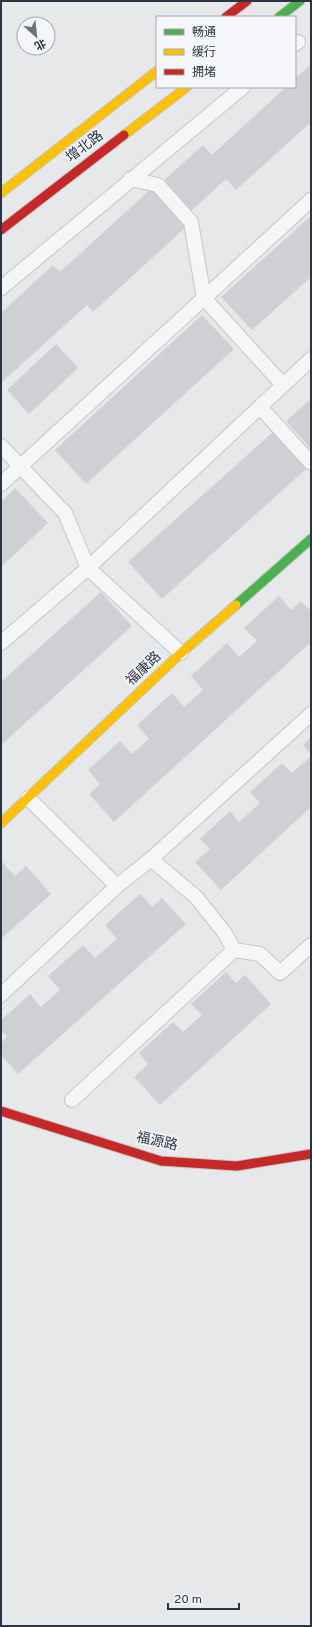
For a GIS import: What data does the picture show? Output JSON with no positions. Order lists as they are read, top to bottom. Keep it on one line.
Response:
{"streets":{"street":["增北路","福康路","福源路"]},"legend":["畅通","缓行","拥堵"],"scale_bar":"20 m","north":"bottom right"}
